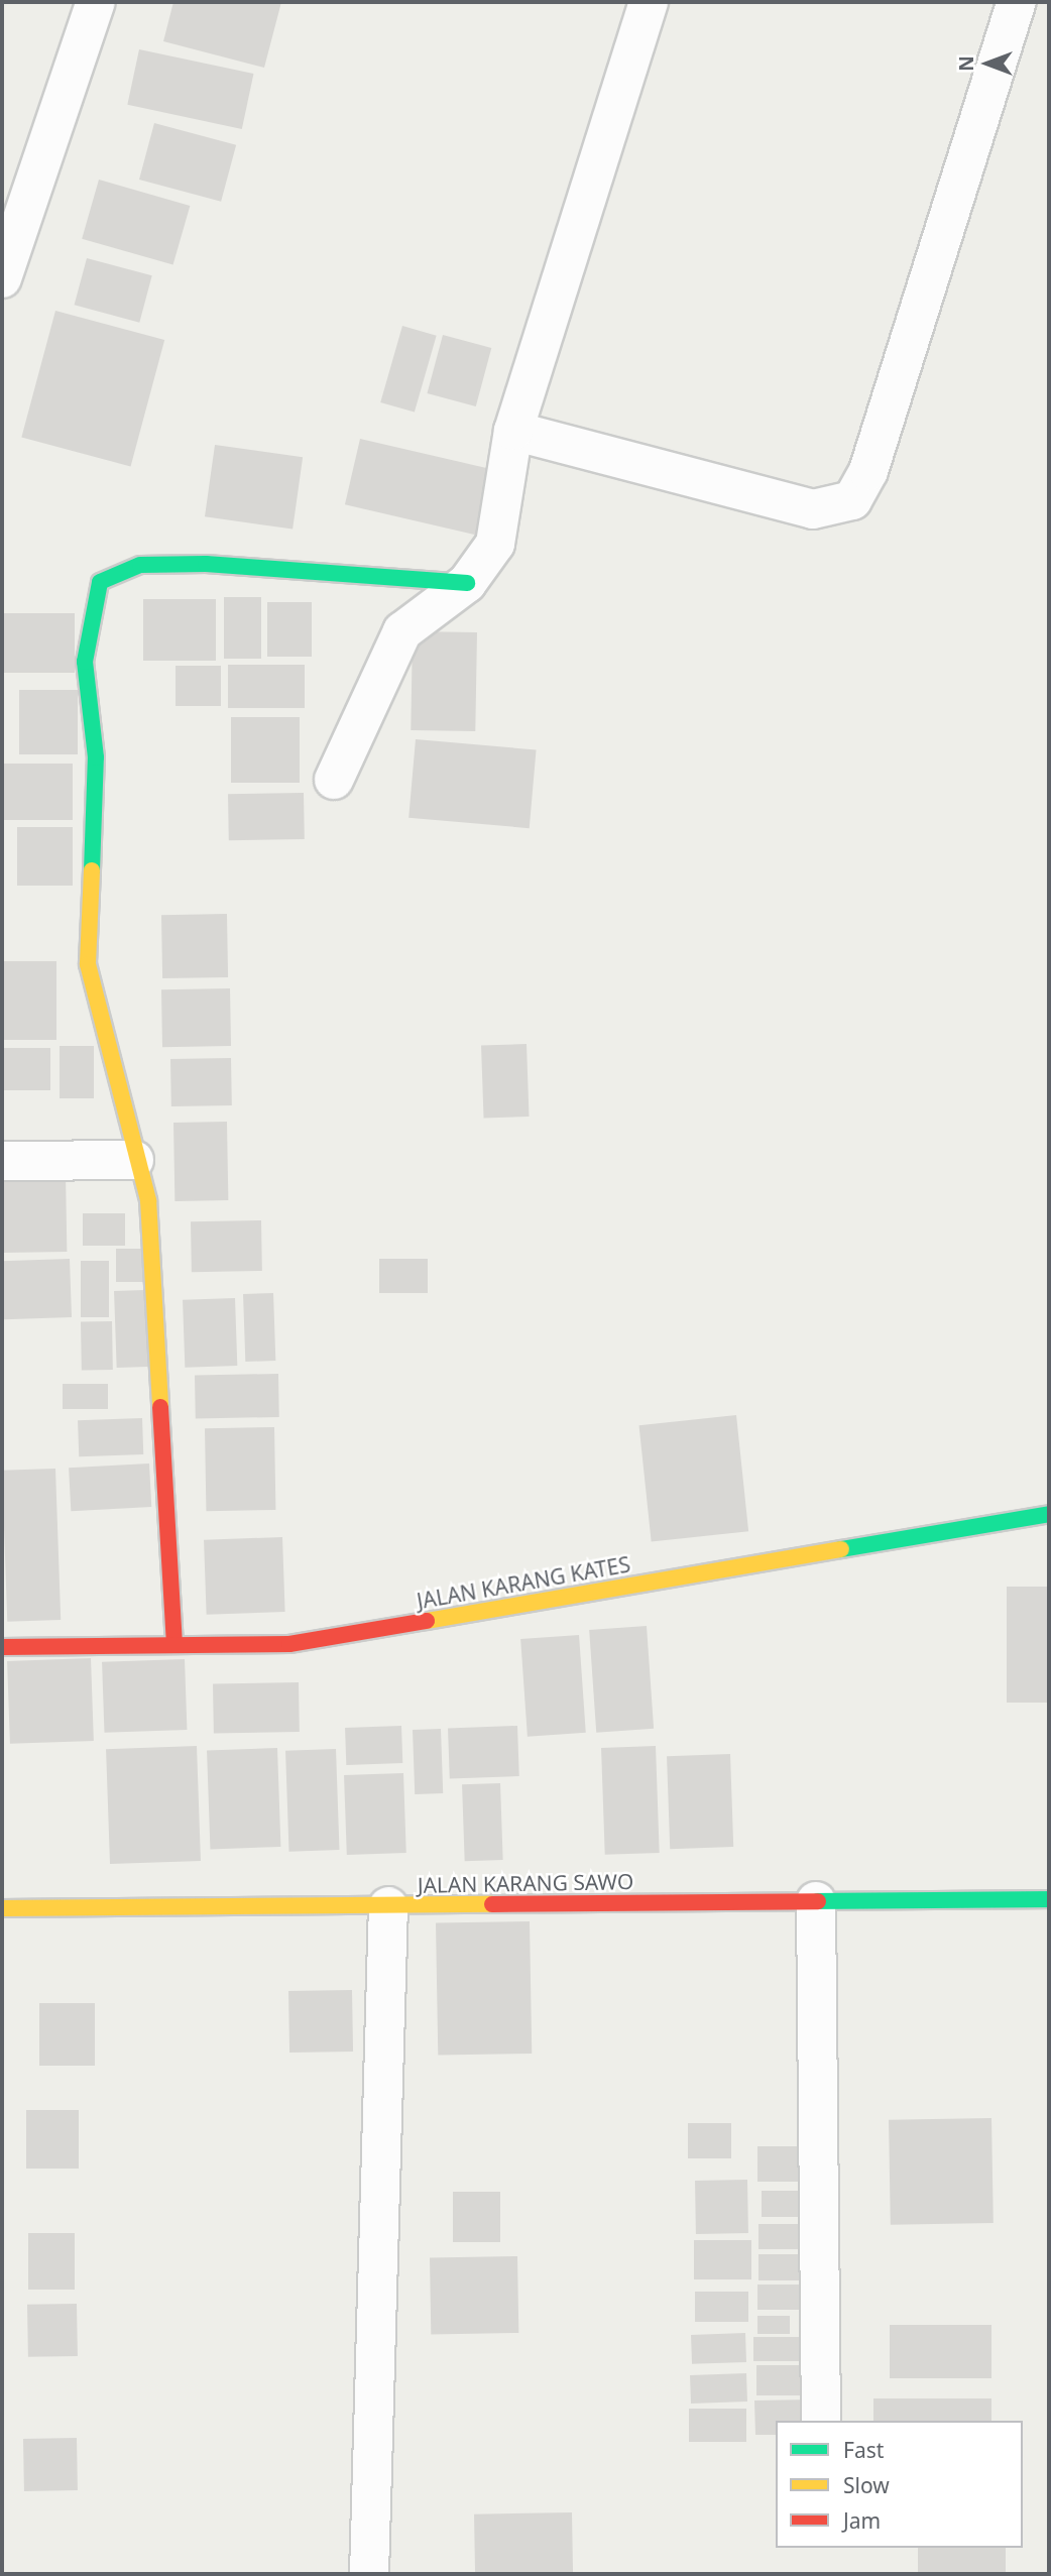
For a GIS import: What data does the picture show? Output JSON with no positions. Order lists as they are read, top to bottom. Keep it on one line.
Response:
{"streets":{"street":["JALAN KARANG KATES","JALAN KARANG SAWO"]},"legend":["Fast","Slow","Jam"],"north":"left"}
